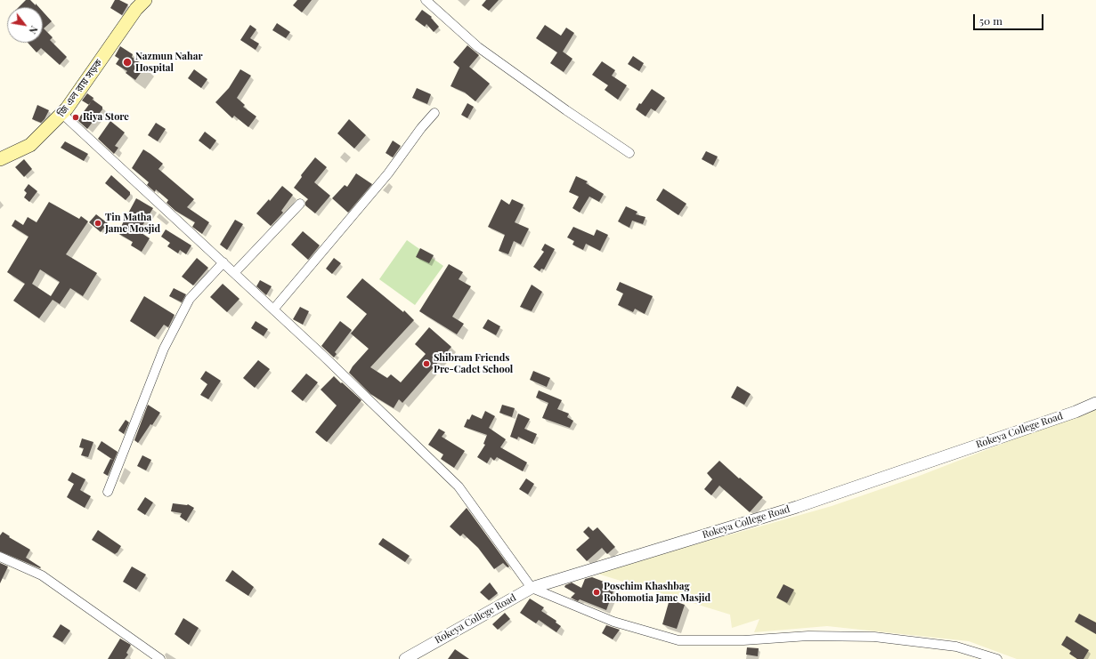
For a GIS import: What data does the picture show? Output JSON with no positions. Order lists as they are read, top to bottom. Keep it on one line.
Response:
{"streets":{"main road":["জি এল রায় সড়ক"],"street":["Rokeya College Road"]},"places":["Nazmun Nahar Hospital","Riya Store","Tin Matha Jame Mosjid","Shibram Friends Pre-Cadet School","Poschim Khashbag Rohomotia Jame Masjid"],"scale_bar":"50 m","north":"bottom right"}
